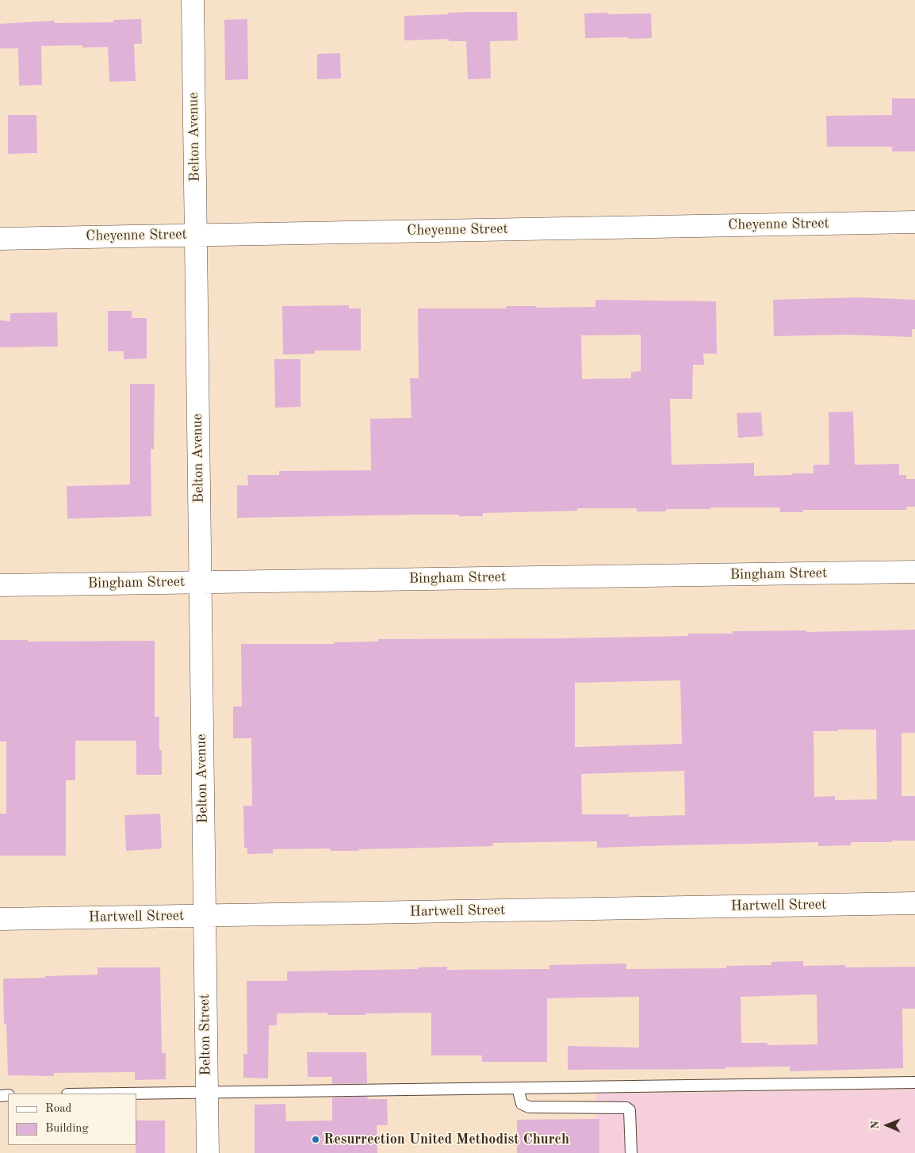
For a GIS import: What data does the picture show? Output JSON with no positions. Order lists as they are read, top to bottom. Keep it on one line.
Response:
{"streets":{"street":["Belton Avenue","Cheyenne Street","Bingham Street","Hartwell Street","Belton Street"]},"crossings":[["Belton Avenue","Cheyenne Street"],["Belton Avenue","Bingham Street"],["Belton Avenue","Hartwell Street"],["Belton Avenue","Belton Street"],["Hartwell Street","Belton Street"]],"places":["Resurrection United Methodist Church"],"legend":["Road","Building"],"north":"left"}
